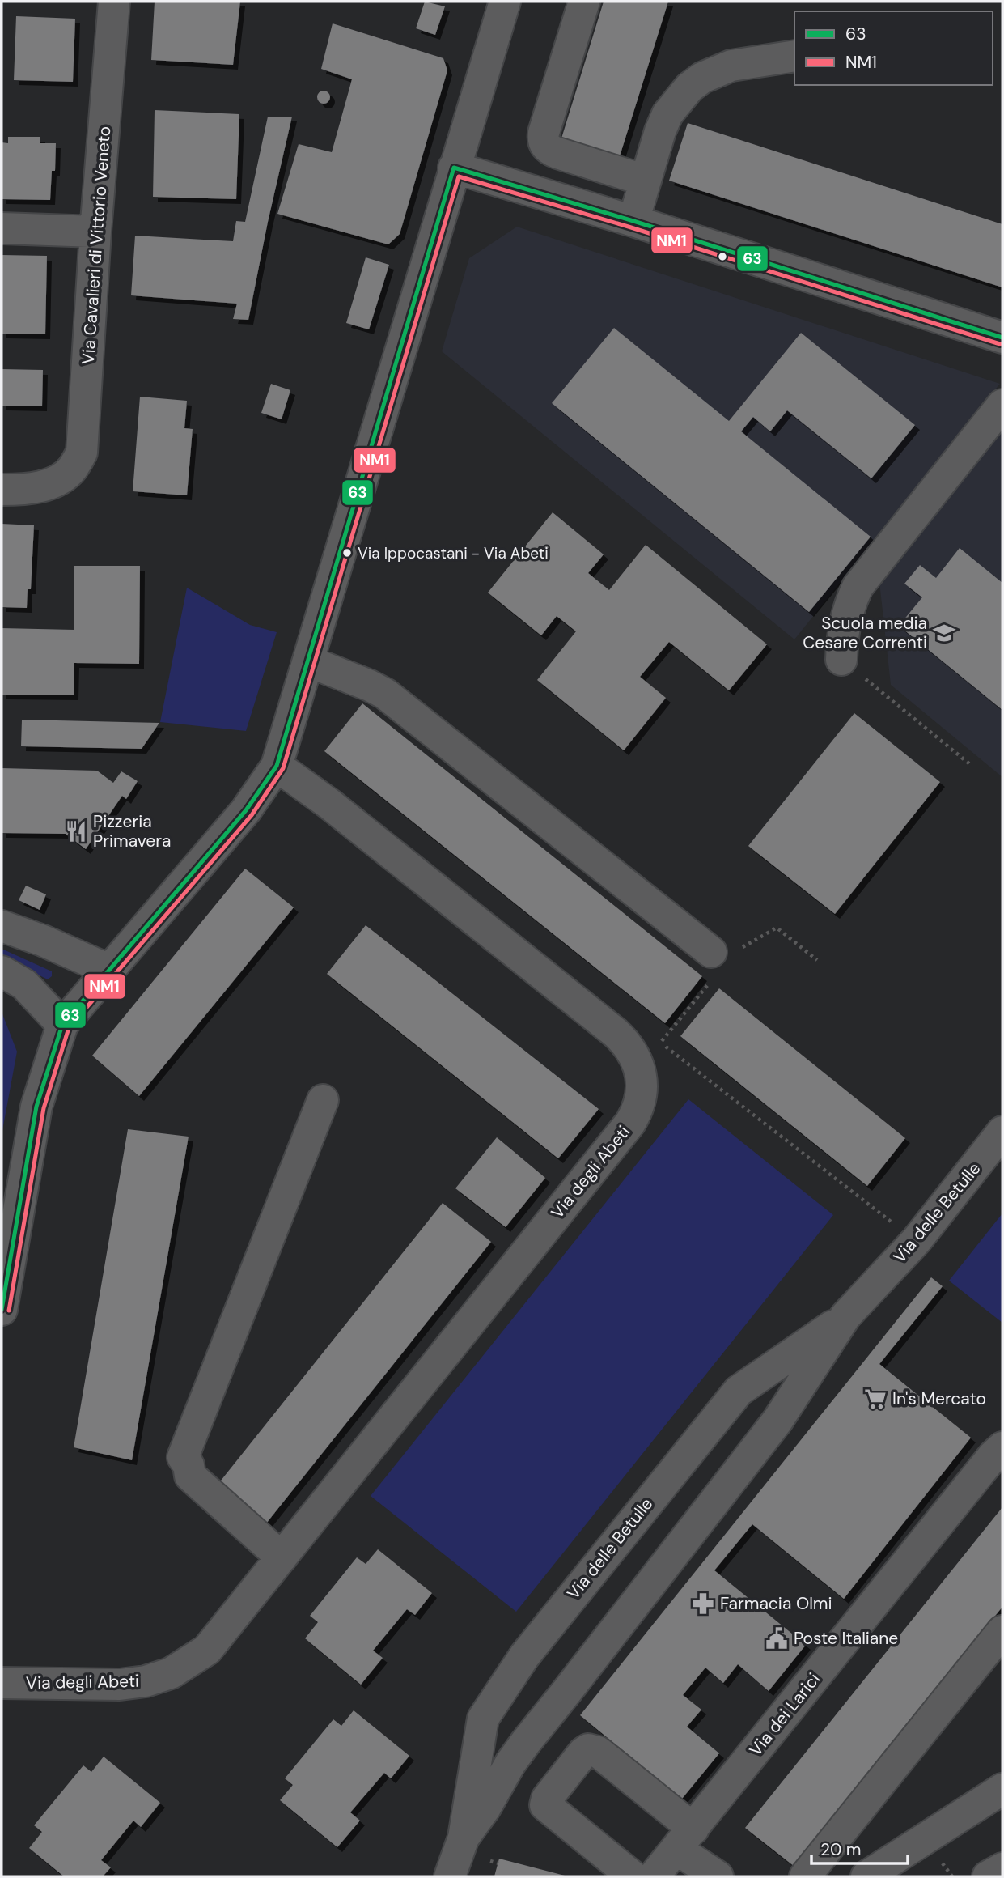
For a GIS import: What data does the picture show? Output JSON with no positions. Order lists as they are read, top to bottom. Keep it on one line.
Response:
{"streets":{"street":["Via Cavalieri di Vittorio Veneto","Via degli Abeti","Via delle Betulle","Via dei Larici"]},"places":{"other":["Via Ippocastani - Via Abeti"],"school or university":["Scuola media Cesare Correnti"],"restaurant":["Pizzeria Primavera"],"supermarket":["In's Mercato"],"pharmacy":["Farmacia Olmi"],"public building":["Poste Italiane"]},"lines":["transit line 63","transit line NM1"],"legend":["63","NM1"],"scale_bar":"20 m"}
